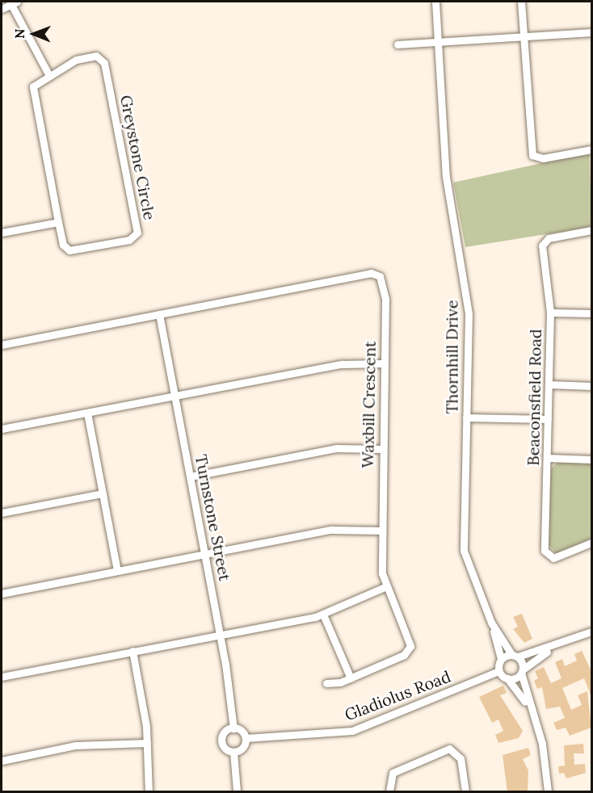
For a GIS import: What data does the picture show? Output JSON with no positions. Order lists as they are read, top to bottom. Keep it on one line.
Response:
{"streets":{"street":["Greystone Circle","Thornhill Drive","Beaconsfield Road","Waxbill Crescent","Turnstone Street","Gladiolus Road"]},"crossings":[["Waxbill Crescent","Turnstone Street"],["Turnstone Street","Gladiolus Road"]],"north":"left"}
